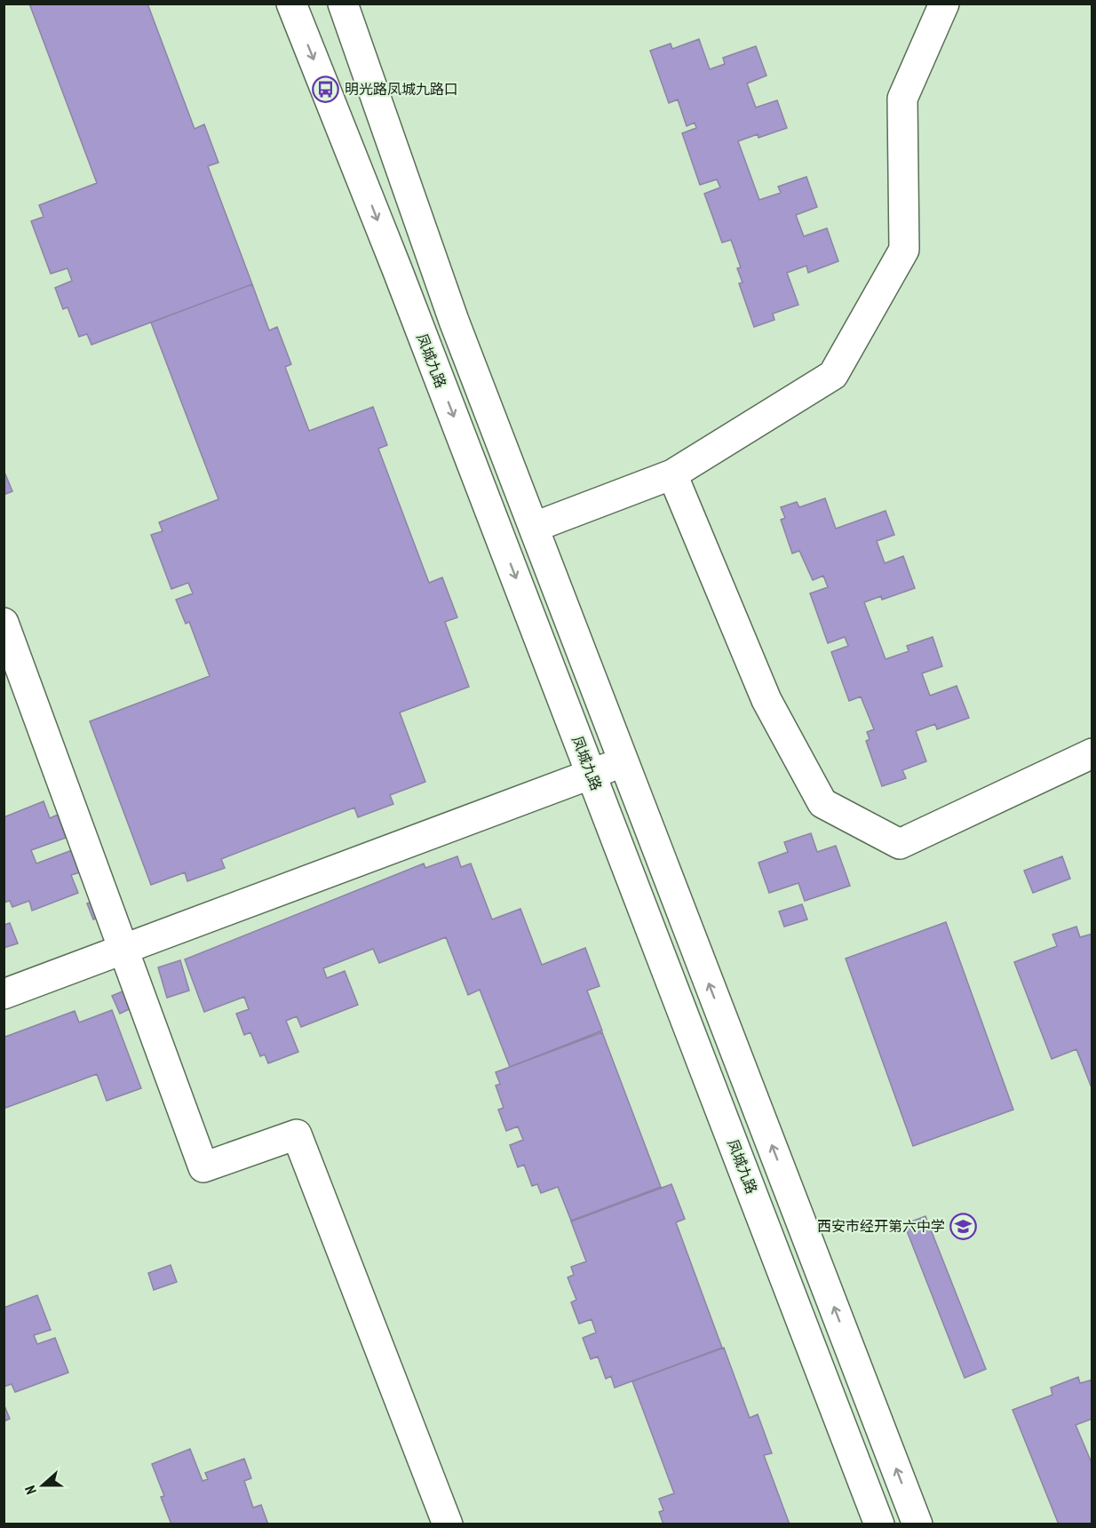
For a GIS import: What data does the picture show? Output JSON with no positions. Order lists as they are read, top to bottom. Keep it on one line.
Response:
{"streets":{"street":["凤城九路"]},"places":{"bus stop":["明光路凤城九路口"],"school or university":["西安市经开第六中学"]},"north":"left"}
